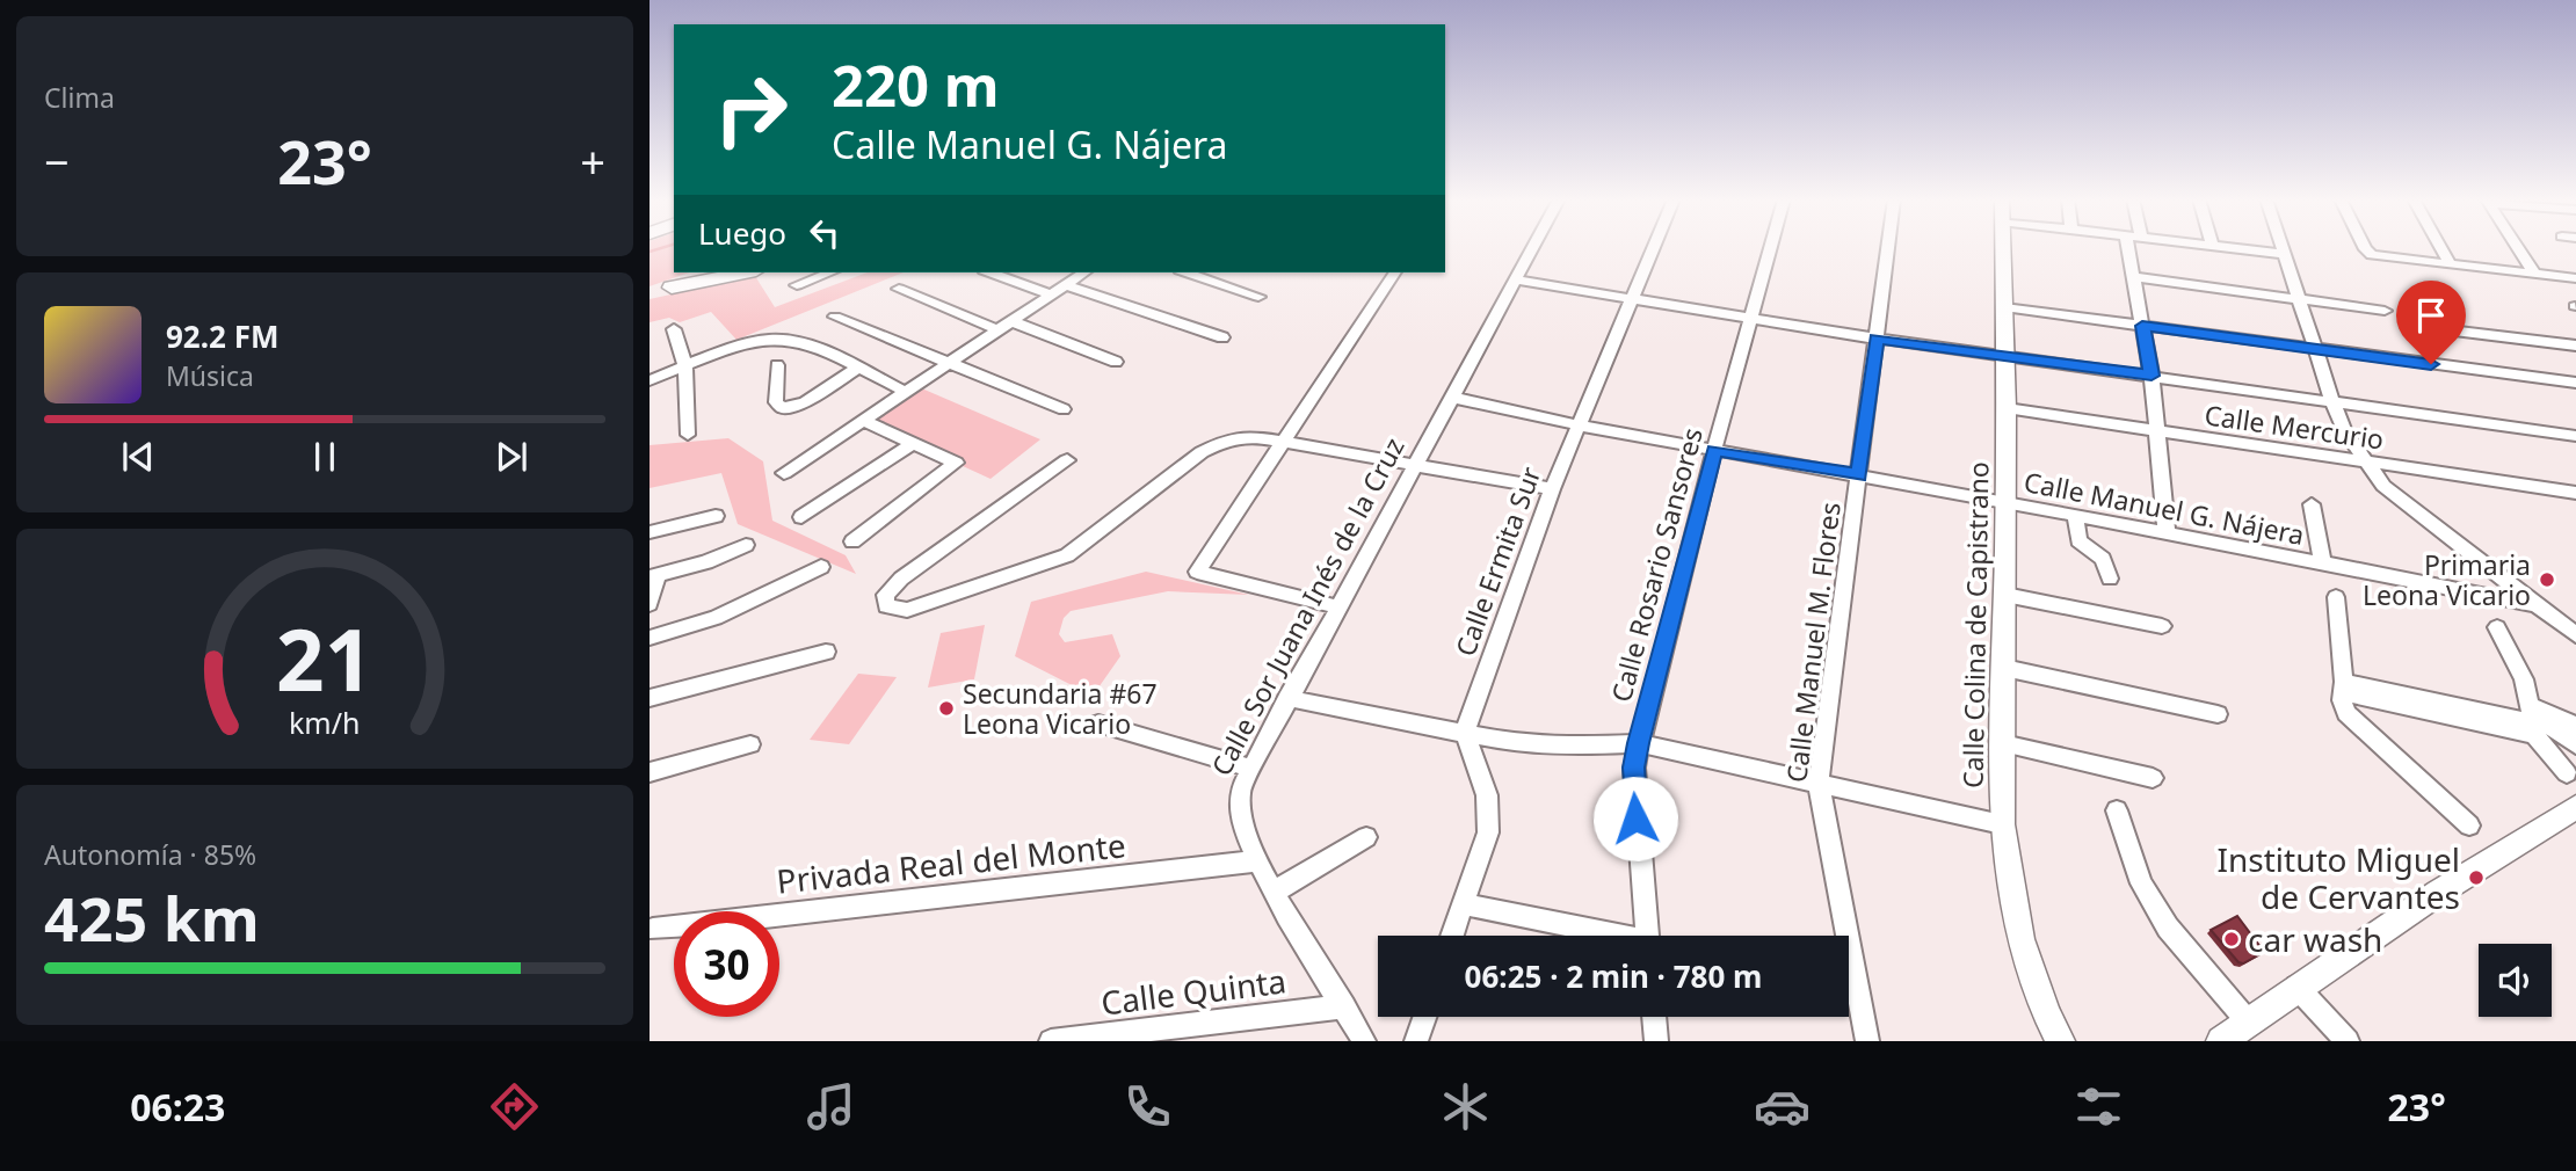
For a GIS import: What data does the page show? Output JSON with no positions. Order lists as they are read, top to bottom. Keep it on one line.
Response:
{"streets":{"main road":["Calle Colina de Capistrano"],"street":["Calle Mercurio","Calle Manuel G. Nájera","Calle Ermita Sur","Calle Rosario Sansores","Calle Sor Juana Inés de la Cruz","Calle Manuel M. Flores","Privada Real del Monte","Calle Quinta"]},"crossings":[["Calle Mercurio","Calle Colina de Capistrano"],["Calle Manuel G. Nájera","Calle Ermita Sur"],["Calle Manuel G. Nájera","Calle Rosario Sansores"],["Calle Manuel G. Nájera","Calle Sor Juana Inés de la Cruz"],["Calle Manuel G. Nájera","Calle Colina de Capistrano"],["Calle Manuel G. Nájera","Calle Manuel M. Flores"],["Calle Sor Juana Inés de la Cruz","Privada Real del Monte"],["Calle Sor Juana Inés de la Cruz","Calle Quinta"]],"places":["Primaria Leona Vicario","Secundaria #67 Leona Vicario","Instituto Miguel de Cervantes","car wash"],"page":{"tile":["Clima",["Autonomía · 85%","425 km"]],"turn":["220 m","Calle Manuel G. Nájera"],"heat":["−","23°","+"],"then":"Luego","song":["92.2 FM","Música"],"limit":"30","trip":"06:25 · 2 min · 780 m","tabs":["06:23","23°"],"gauge":["21","km/h"]}}
